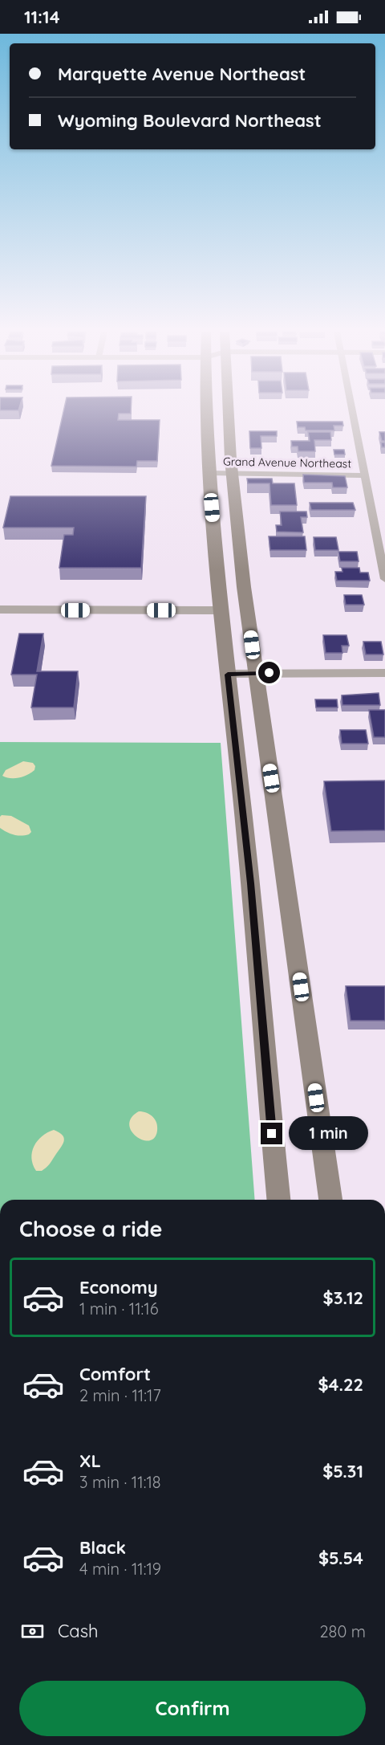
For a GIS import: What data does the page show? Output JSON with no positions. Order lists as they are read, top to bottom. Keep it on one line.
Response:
{"streets":{"street":["Grand Avenue Northeast"]},"page":{"status":"11:14","banner":["Marquette Avenue Northeast","Wyoming Boulevard Northeast"],"bubble":"1 min","heading":"Choose a ride","list":[{"name":"Economy","note":"1 min · 11:16","value":"$3.12"},{"name":"Comfort","note":"2 min · 11:17","value":"$4.22"},{"name":"XL","note":"3 min · 11:18","value":"$5.31"},{"name":"Black","note":"4 min · 11:19","value":"$5.54"}],"pay":["Cash","280 m"],"buttons":"Confirm"}}
